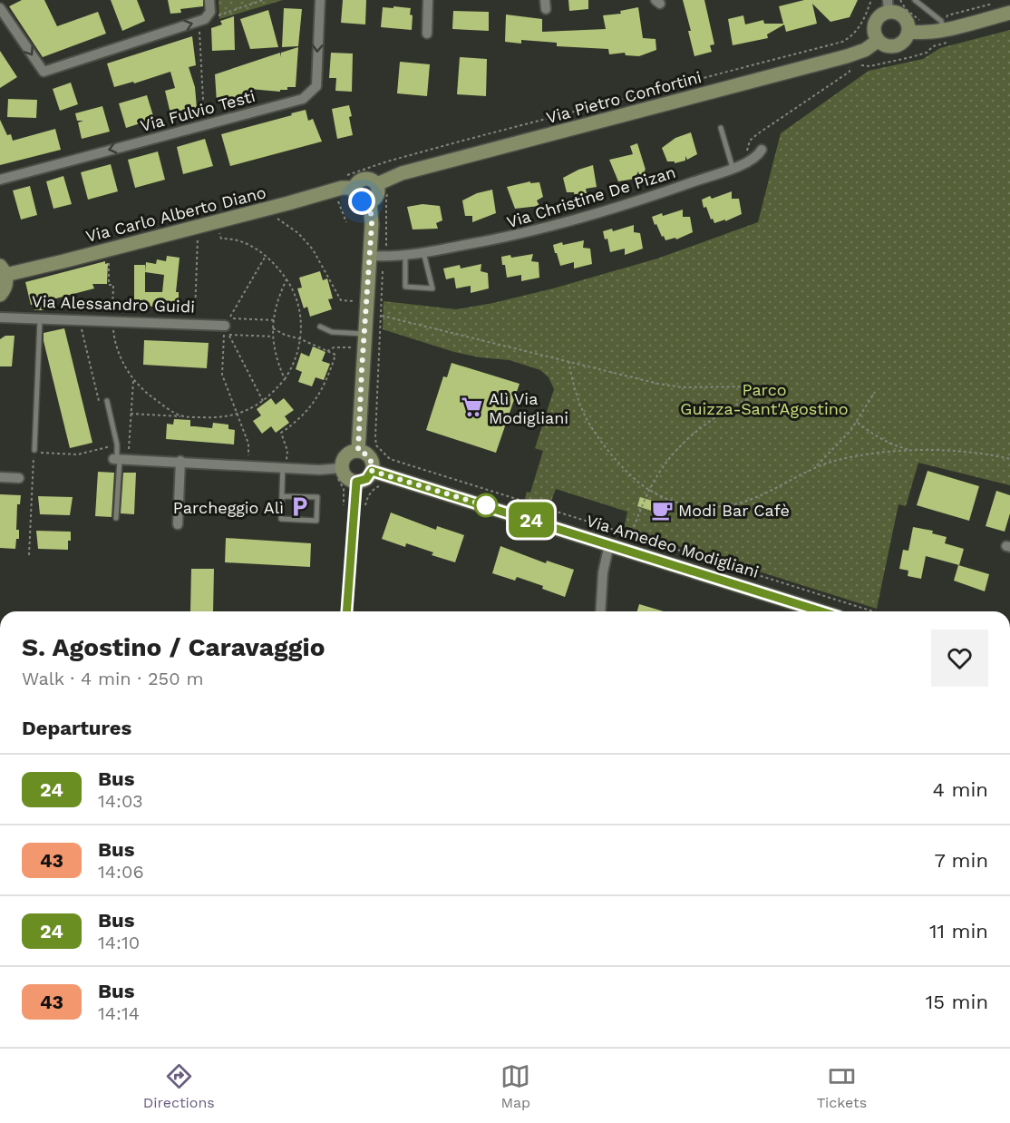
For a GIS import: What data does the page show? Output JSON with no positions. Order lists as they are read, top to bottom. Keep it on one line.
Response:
{"streets":{"main road":["Via Pietro Confortini","Via Carlo Alberto Diano","Via Amedeo Modigliani"],"street":["Via Fulvio Testi","Via Christine De Pizan","Via Alessandro Guidi"]},"crossings":[["Via Pietro Confortini","Via Carlo Alberto Diano"]],"one_way":["Via Fulvio Testi"],"parks":["Parco Guizza-Sant'Agostino"],"places":{"supermarket":["Alì Via Modigliani"],"parking":["Parcheggio Alì"],"cafe":["Modi Bar Cafè"]},"lines":["bus line 24"],"page":{"on_map":"24","heading":[["S. Agostino / Caravaggio","Walk · 4 min · 250 m"],"Departures"],"list":[{"mark":"24","name":"Bus","note":"14:03","value":"4 min"},{"mark":"43","name":"Bus","note":"14:06","value":"7 min"},{"mark":"24","name":"Bus","note":"14:10","value":"11 min"},{"mark":"43","name":"Bus","note":"14:14","value":"15 min"}],"tabs":["Directions","Map","Tickets"]}}
